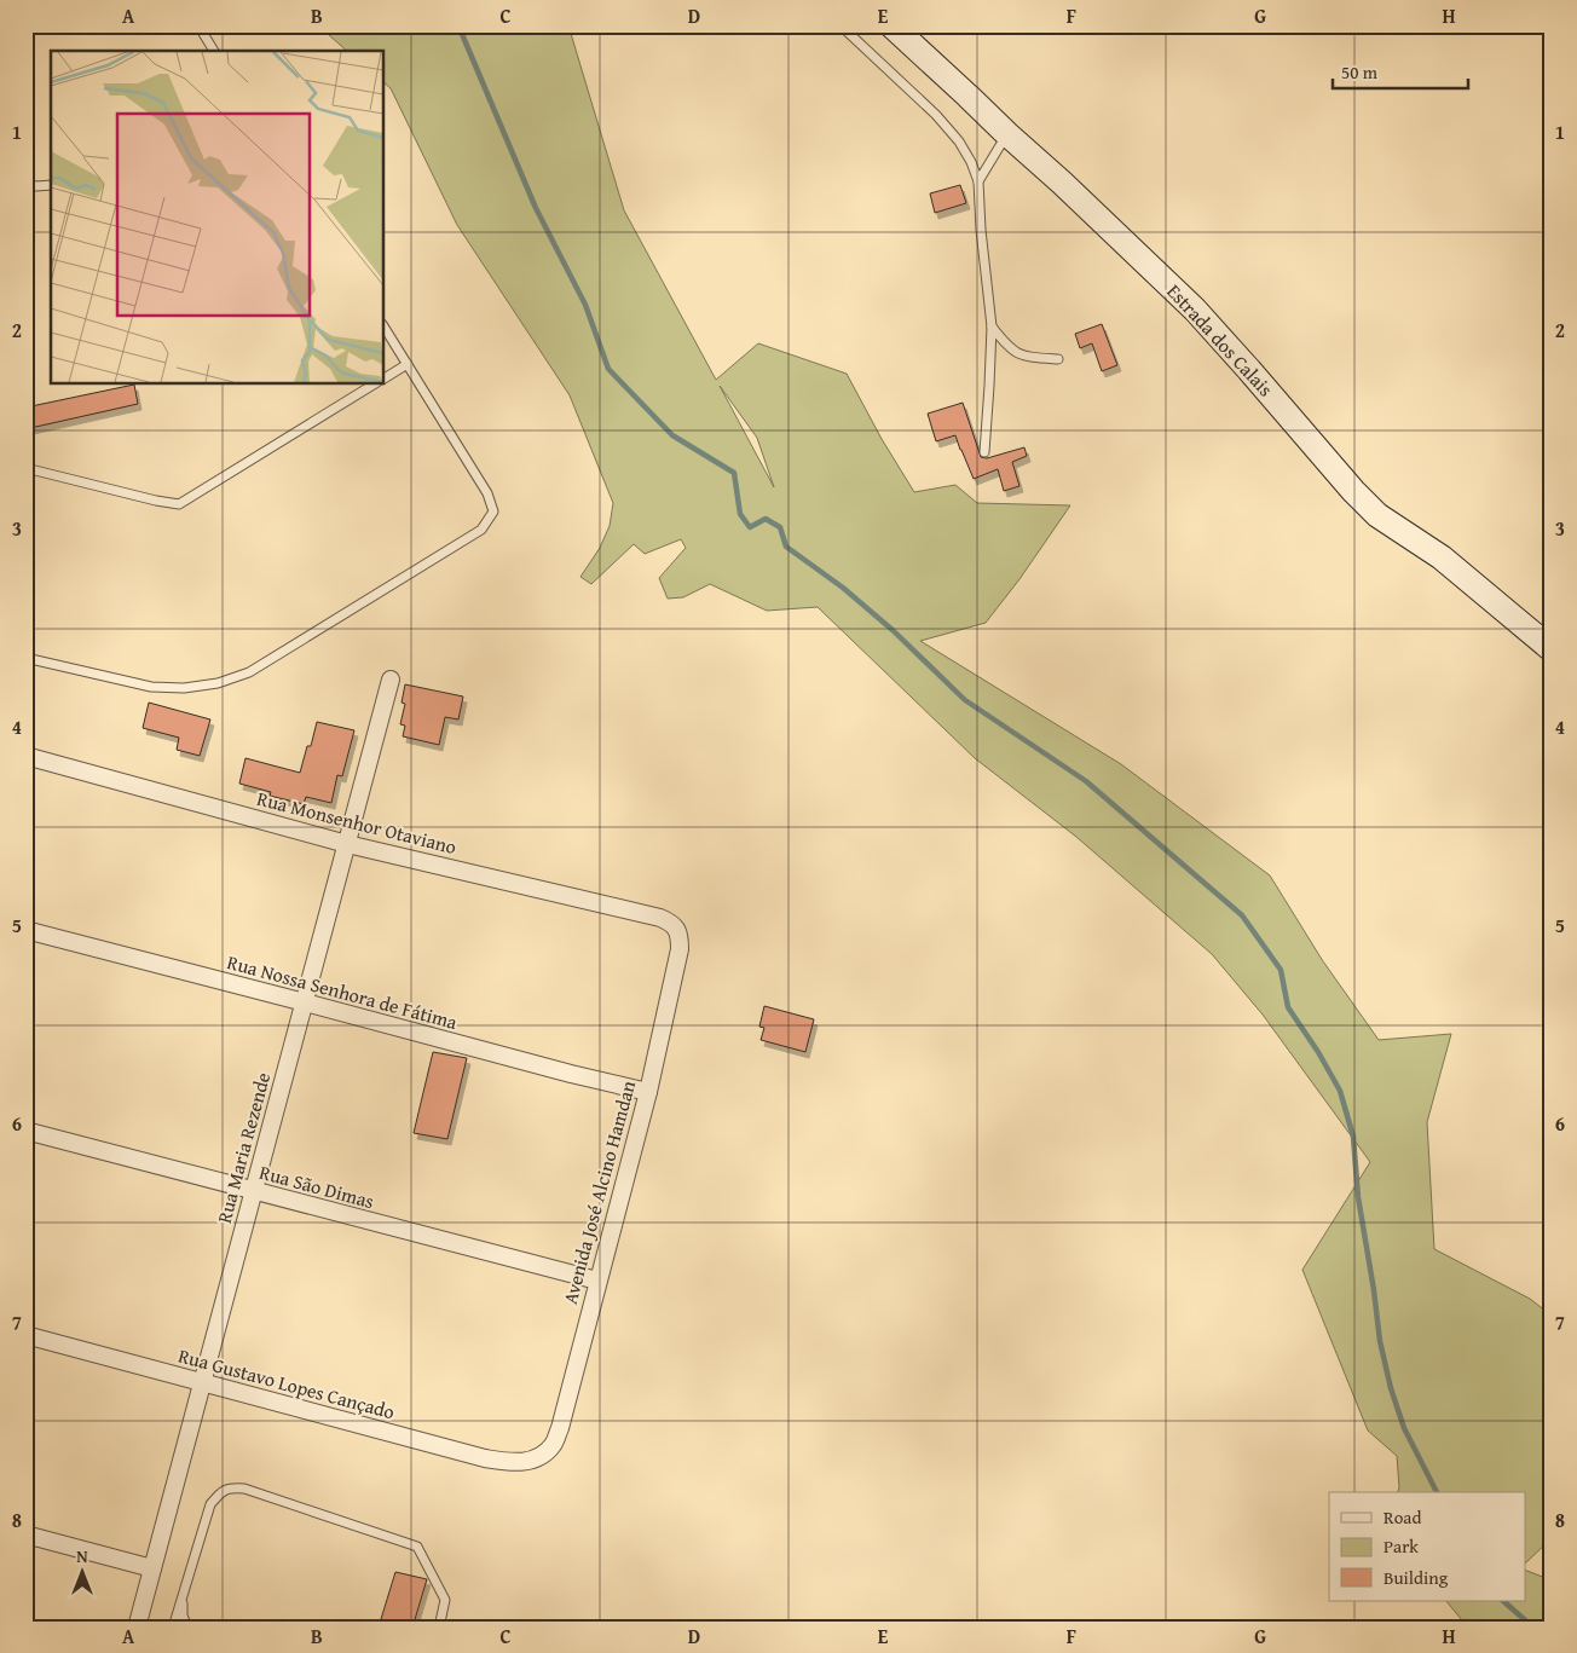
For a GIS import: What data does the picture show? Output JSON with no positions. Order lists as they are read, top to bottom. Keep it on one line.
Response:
{"streets":{"street":["Estrada dos Calais","Rua Monsenhor Otaviano","Rua Nossa Senhora de Fátima","Rua Maria Rezende","Rua São Dimas","Avenida José Alcino Hamdan","Rua Gustavo Lopes Cançado"]},"crossings":[["Rua Monsenhor Otaviano","Rua Maria Rezende"],["Rua Monsenhor Otaviano","Avenida José Alcino Hamdan"],["Rua Nossa Senhora de Fátima","Rua Maria Rezende"],["Rua Nossa Senhora de Fátima","Avenida José Alcino Hamdan"],["Rua Maria Rezende","Rua São Dimas"],["Rua Maria Rezende","Rua Gustavo Lopes Cançado"],["Rua São Dimas","Avenida José Alcino Hamdan"],["Avenida José Alcino Hamdan","Rua Gustavo Lopes Cançado"]],"legend":["Road","Park","Building"],"scale_bar":"50 m","north":"top","grid":{"columns":["A","B","C","D","E","F","G","H"],"rows":["1","2","3","4","5","6","7","8"]}}
